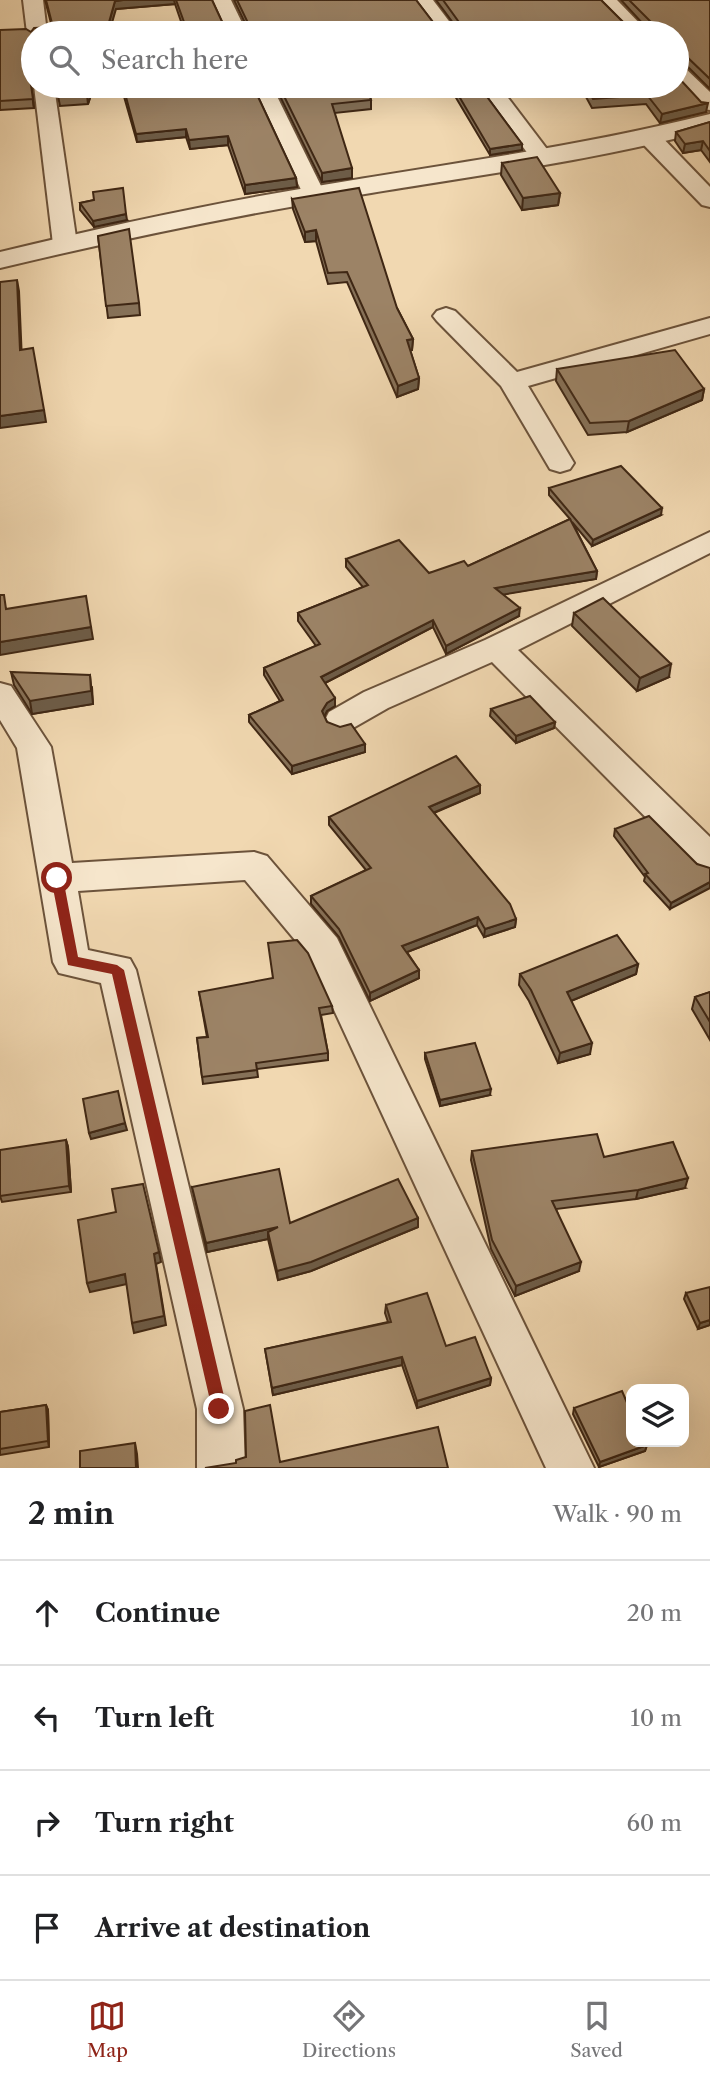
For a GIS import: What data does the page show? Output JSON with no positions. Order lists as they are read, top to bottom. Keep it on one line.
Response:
{"page":{"search":"Search here","heading":["2 min","Walk · 90 m"],"list":[["Continue","20 m"],["Turn left","10 m"],["Turn right","60 m"],"Arrive at destination"],"nav":["Map","Directions","Saved"]}}
